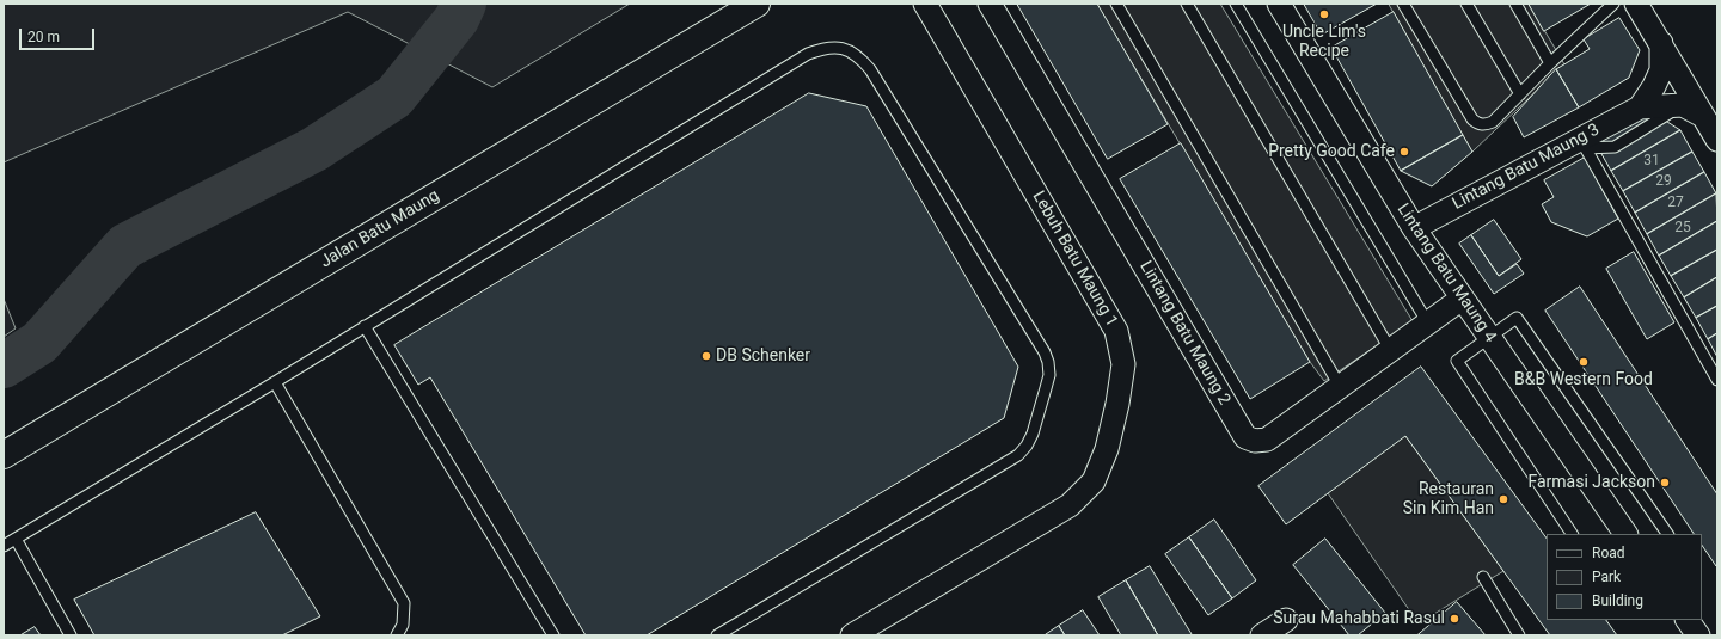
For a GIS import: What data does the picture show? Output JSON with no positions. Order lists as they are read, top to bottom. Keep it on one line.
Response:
{"streets":{"street":["Lintang Batu Maung 3","Jalan Batu Maung","Lebuh Batu Maung 1","Lintang Batu Maung 4","Lintang Batu Maung 2"]},"crossings":[["Lintang Batu Maung 3","Lintang Batu Maung 4"],["Lintang Batu Maung 4","Lintang Batu Maung 2"]],"places":["Uncle Lim's Recipe","Pretty Good Cafe","DB Schenker","B&B Western Food","Farmasi Jackson","Restauran Sin Kim Han","Surau Mahabbati Rasul"],"house_numbers":["31","29","27","25"],"legend":["Road","Park","Building"],"scale_bar":"20 m"}
